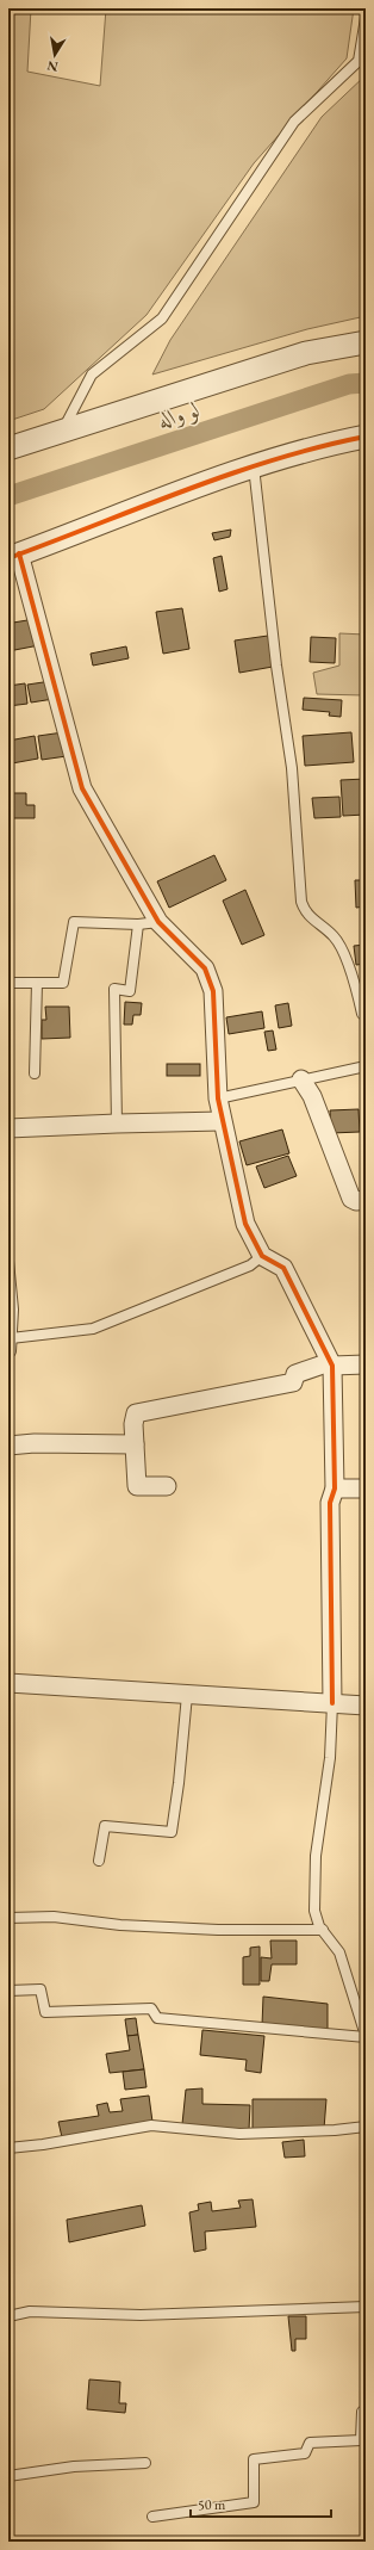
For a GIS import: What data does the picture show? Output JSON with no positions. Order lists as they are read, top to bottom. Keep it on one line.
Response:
{"water":["لو واله"],"scale_bar":"50 m","north":"bottom"}
